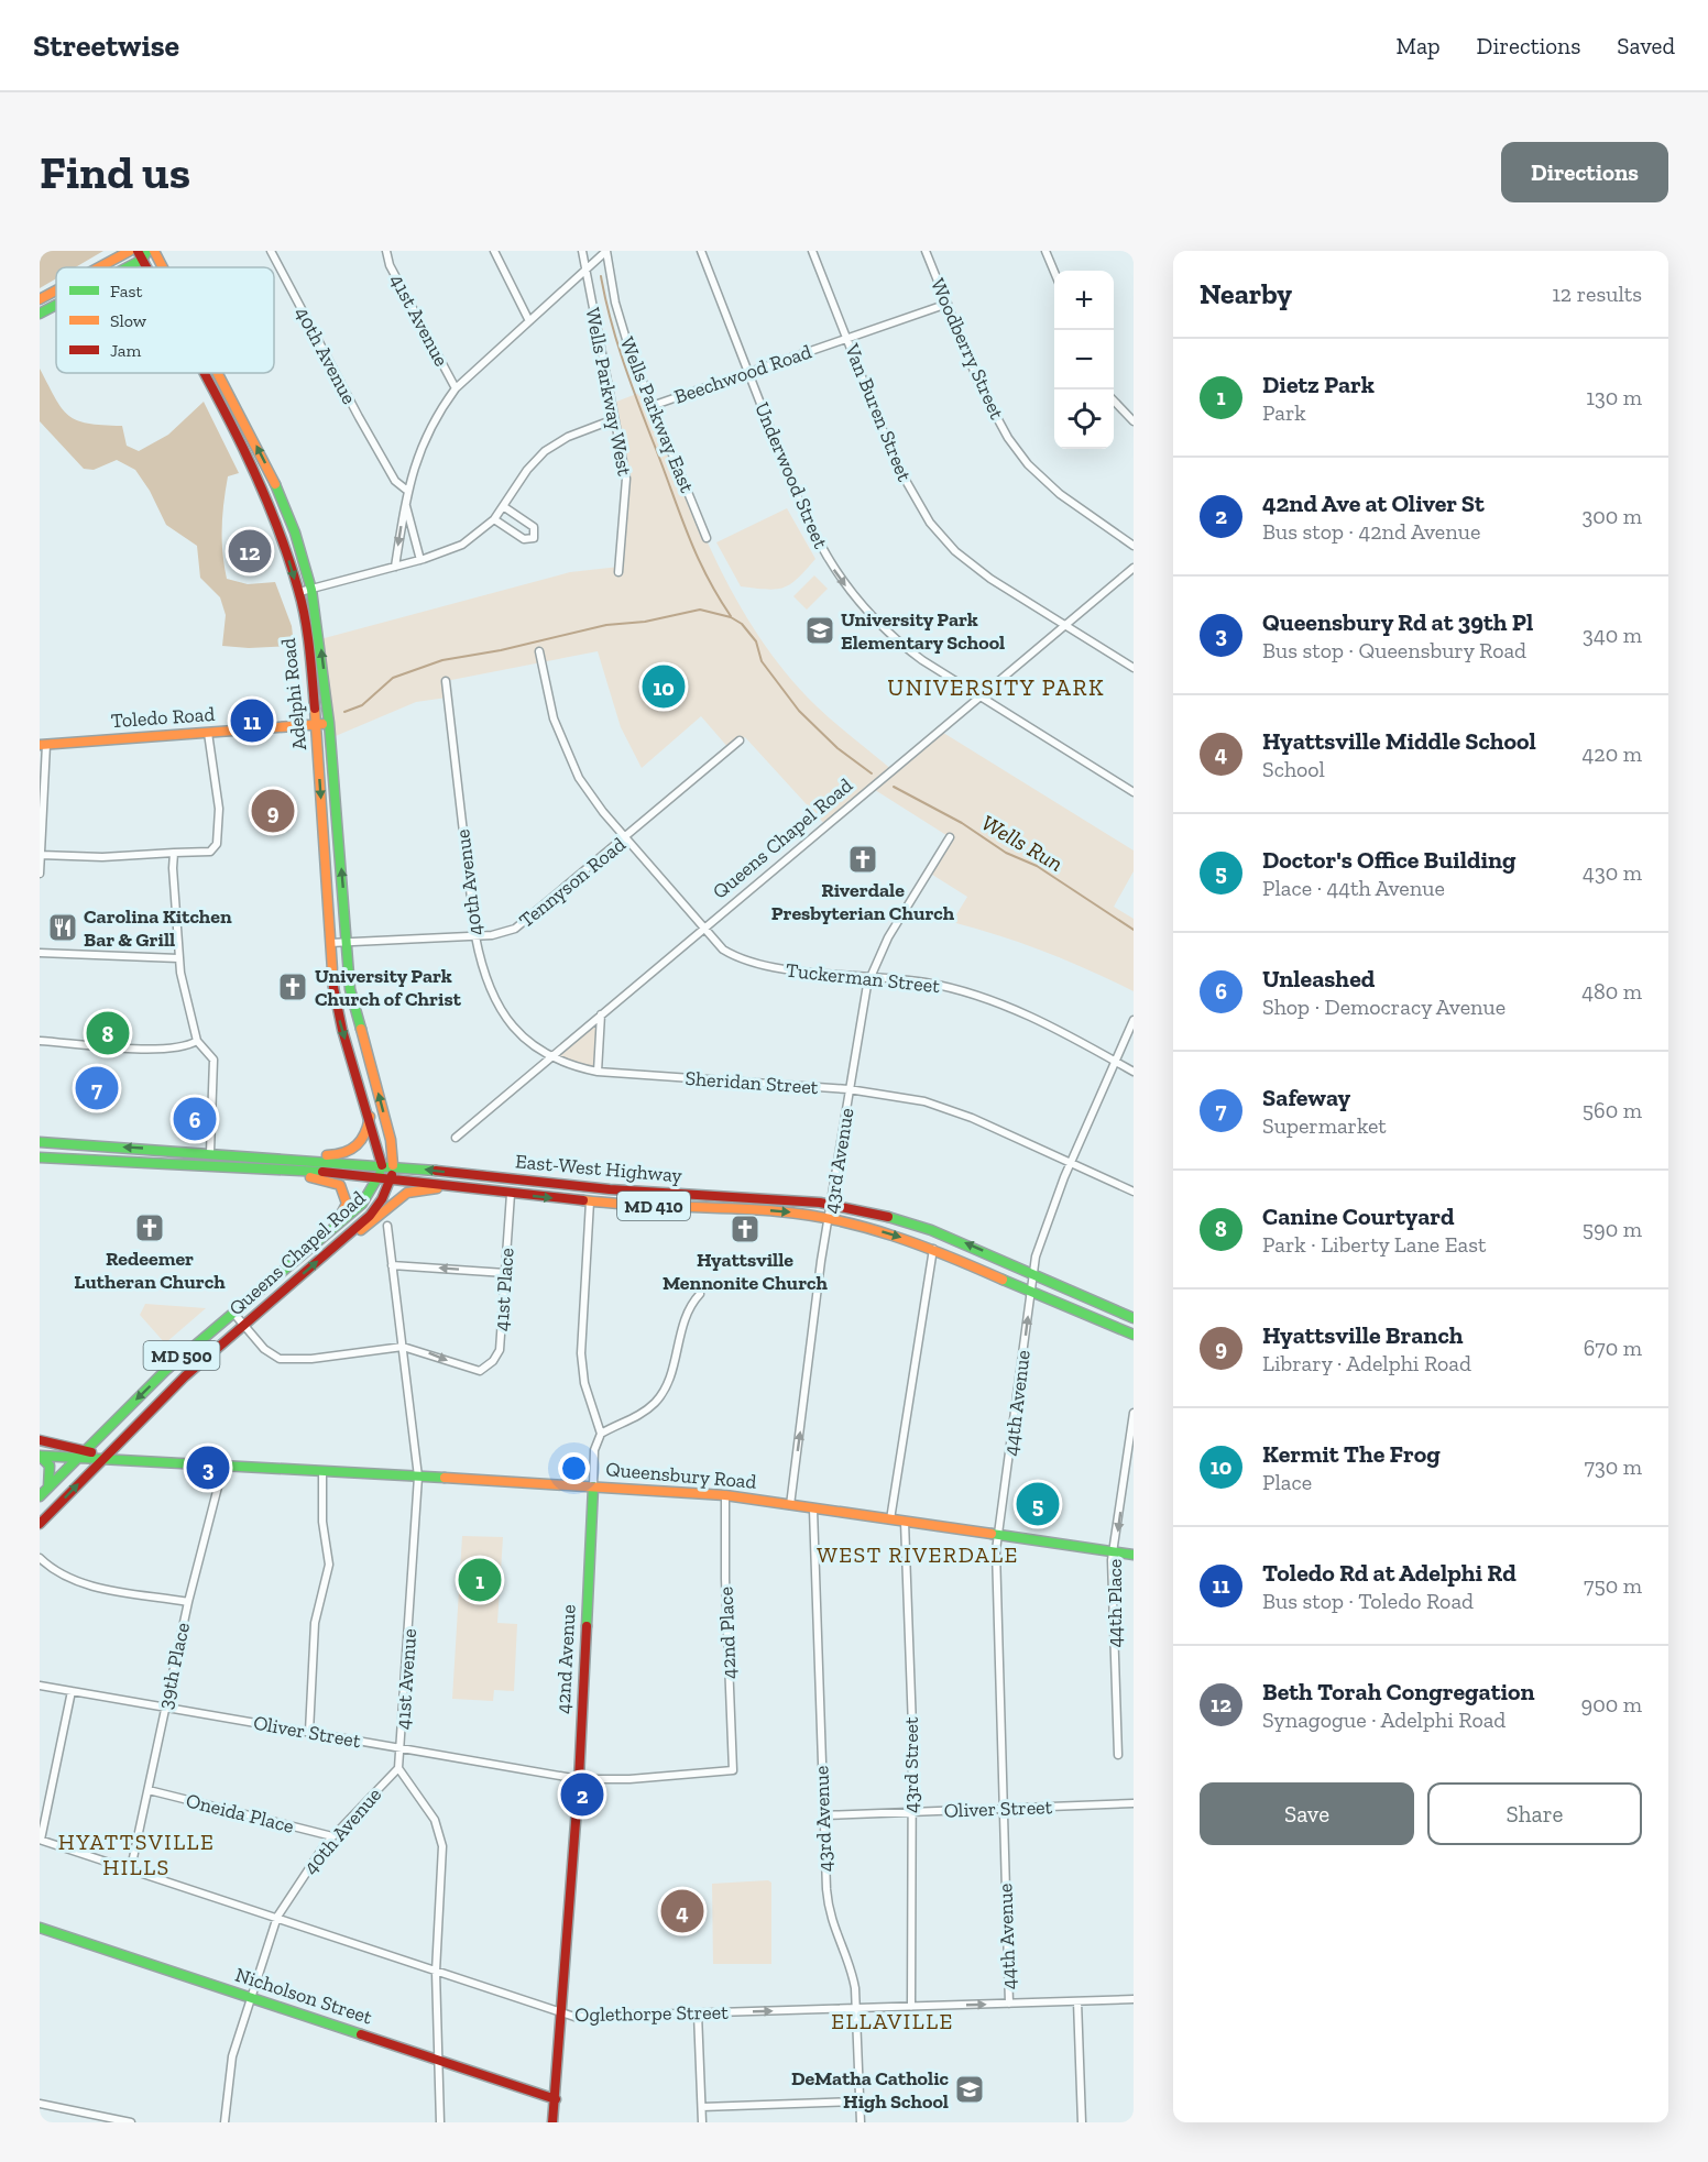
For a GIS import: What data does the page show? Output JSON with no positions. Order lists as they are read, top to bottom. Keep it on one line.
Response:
{"streets":{"main road":["Adelphi Road","Toledo Road","Queens Chapel Road","East-West Highway","MD 410","MD 500","Queensbury Road","42nd Avenue","Nicholson Street"],"street":["41st Avenue","Woodberry Street","40th Avenue","Beechwood Road","Wells Parkway West","Van Buren Street","Wells Parkway East","Underwood Street","Tennyson Road","Tuckerman Street","Sheridan Street","43rd Avenue","41st Place","44th Avenue","44th Place","42nd Place","39th Place","Oliver Street","43rd Street","Oneida Place","Oglethorpe Street"]},"crossings":[["41st Avenue","40th Avenue"],["41st Avenue","41st Place"],["41st Avenue","Queensbury Road"],["41st Avenue","Oliver Street"],["Woodberry Street","Beechwood Road"],["40th Avenue","Queens Chapel Road"],["40th Avenue","Tennyson Road"],["40th Avenue","Sheridan Street"],["40th Avenue","Oneida Place"],["40th Avenue","Nicholson Street"],["40th Avenue","Oglethorpe Street"],["Beechwood Road","Van Buren Street"],["Beechwood Road","Wells Parkway East"],["Beechwood Road","Underwood Street"],["Van Buren Street","Queens Chapel Road"],["Underwood Street","Queens Chapel Road"],["Adelphi Road","Toledo Road"],["Adelphi Road","Queens Chapel Road"],["Adelphi Road","Tennyson Road"],["Adelphi Road","East-West Highway"],["Queens Chapel Road","Tuckerman Street"],["Queens Chapel Road","Sheridan Street"],["Queens Chapel Road","East-West Highway"],["Queens Chapel Road","Queensbury Road"],["Tuckerman Street","43rd Avenue"],["Tuckerman Street","44th Avenue"],["Sheridan Street","43rd Avenue"],["Sheridan Street","44th Avenue"],["43rd Avenue","East-West Highway"],["43rd Avenue","Queensbury Road"],["43rd Avenue","Oliver Street"],["43rd Avenue","Oglethorpe Street"],["East-West Highway","41st Place"],["East-West Highway","44th Avenue"],["East-West Highway","42nd Avenue"],["44th Avenue","Queensbury Road"],["44th Avenue","Oliver Street"],["44th Avenue","Oglethorpe Street"],["Queensbury Road","44th Place"],["Queensbury Road","42nd Place"],["Queensbury Road","42nd Avenue"],["Queensbury Road","39th Place"],["Queensbury Road","43rd Street"],["42nd Place","Oliver Street"],["42nd Avenue","Oliver Street"],["42nd Avenue","Nicholson Street"],["42nd Avenue","Oglethorpe Street"],["39th Place","Oliver Street"],["39th Place","Oneida Place"],["39th Place","Oglethorpe Street"],["Oliver Street","43rd Street"],["43rd Street","Oglethorpe Street"]],"one_way":["Underwood Street","44th Place"],"districts":["UNIVERSITY PARK","WEST RIVERDALE","HYATTSVILLE HILLS","ELLAVILLE"],"water":["Wells Run"],"places":{"school or university":["University Park Elementary School","DeMatha Catholic High School"],"church":["Riverdale Presbyterian Church","University Park Church of Christ","Redeemer Lutheran Church","Hyattsville Mennonite Church"],"restaurant":["Carolina Kitchen Bar & Grill"]},"legend":["Fast","Slow","Jam"],"page":{"header":"Streetwise","nav":["Map","Directions","Saved"],"buttons":["Directions",["Save","Share"]],"title":"Find us","heading":["Nearby","12 results"],"map_buttons":["+","−"],"list":[{"mark":"1","name":"Dietz Park","note":"Park","value":"130 m"},{"mark":"2","name":"42nd Ave at Oliver St","note":"Bus stop · 42nd Avenue","value":"300 m"},{"mark":"3","name":"Queensbury Rd at 39th Pl","note":"Bus stop · Queensbury Road","value":"340 m"},{"mark":"4","name":"Hyattsville Middle School","note":"School","value":"420 m"},{"mark":"5","name":"Doctor's Office Building","note":"Place · 44th Avenue","value":"430 m"},{"mark":"6","name":"Unleashed","note":"Shop · Democracy Avenue","value":"480 m"},{"mark":"7","name":"Safeway","note":"Supermarket","value":"560 m"},{"mark":"8","name":"Canine Courtyard","note":"Park · Liberty Lane East","value":"590 m"},{"mark":"9","name":"Hyattsville Branch","note":"Library · Adelphi Road","value":"670 m"},{"mark":"10","name":"Kermit The Frog","note":"Place","value":"730 m"},{"mark":"11","name":"Toledo Rd at Adelphi Rd","note":"Bus stop · Toledo Road","value":"750 m"},{"mark":"12","name":"Beth Torah Congregation","note":"Synagogue · Adelphi Road","value":"900 m"}],"pins":["12","10","11","9","8","7","6","3","5","1","2","4"]}}
